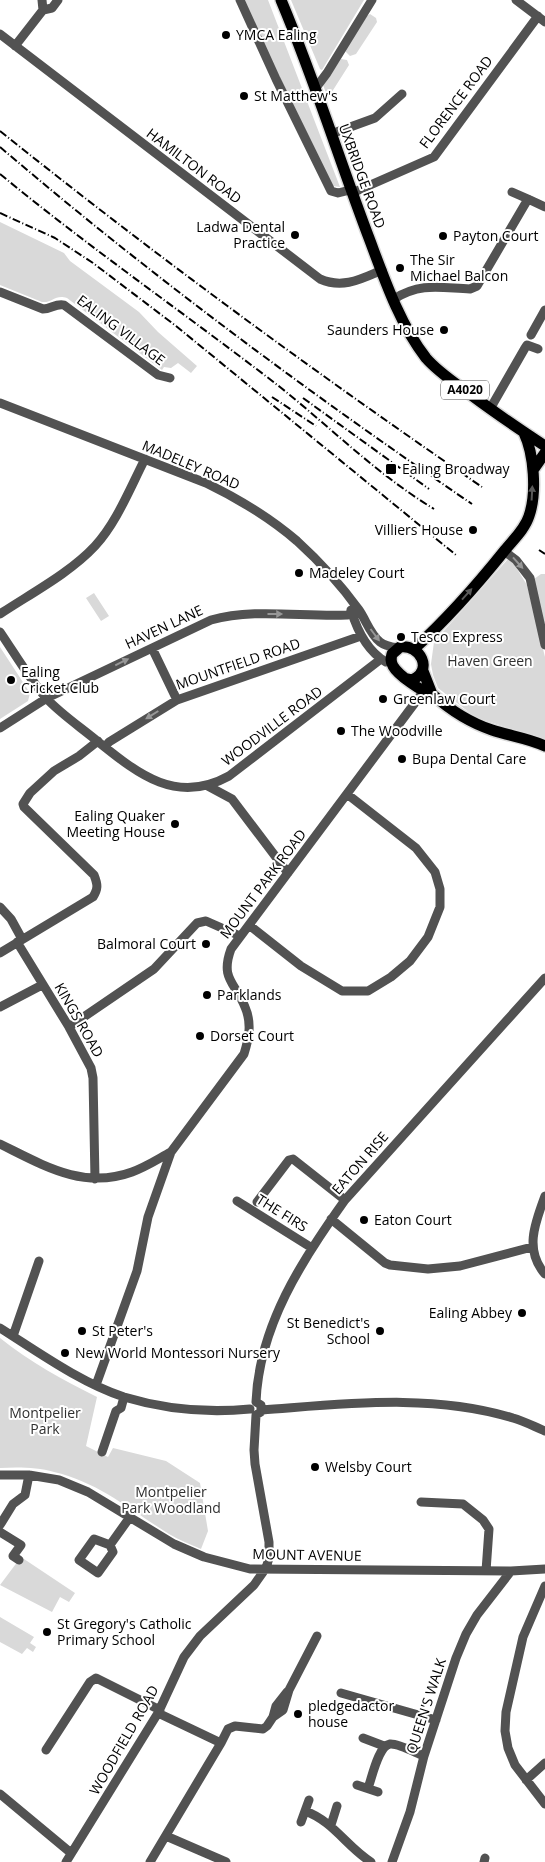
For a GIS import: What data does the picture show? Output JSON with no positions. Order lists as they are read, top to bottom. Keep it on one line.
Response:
{"streets":{"main road":["UXBRIDGE ROAD","A4020"],"street":["FLORENCE ROAD","HAMILTON ROAD","EALING VILLAGE","MADELEY ROAD","HAVEN LANE","MOUNTFIELD ROAD","WOODVILLE ROAD","MOUNT PARK ROAD","KINGS ROAD","EATON RISE","THE FIRS","MOUNT AVENUE","QUEEN'S WALK","WOODFIELD ROAD"]},"crossings":[["FLORENCE ROAD","UXBRIDGE ROAD"],["HAMILTON ROAD","UXBRIDGE ROAD"],["UXBRIDGE ROAD","A4020"],["MADELEY ROAD","HAVEN LANE"],["MADELEY ROAD","MOUNTFIELD ROAD"],["MADELEY ROAD","WOODVILLE ROAD"],["HAVEN LANE","WOODVILLE ROAD"],["MOUNTFIELD ROAD","WOODVILLE ROAD"],["MOUNTFIELD ROAD","KINGS ROAD"],["EATON RISE","THE FIRS"],["EATON RISE","MOUNT AVENUE"],["EATON RISE","WOODFIELD ROAD"],["MOUNT AVENUE","QUEEN'S WALK"],["MOUNT AVENUE","WOODFIELD ROAD"]],"one_way":["HAVEN LANE"],"parks":["Haven Green","Montpelier Park","Montpelier Park Woodland"],"places":{"other":["YMCA Ealing","St Matthew's","Ladwa Dental Practice","Payton Court","The Sir Michael Balcon","Saunders House","Villiers House","Madeley Court","Tesco Express","Ealing Cricket Club","Greenlaw Court","The Woodville","Bupa Dental Care","Ealing Quaker Meeting House","Balmoral Court","Parklands","Dorset Court","Eaton Court","Ealing Abbey","St Peter's","St Benedict's School","New World Montessori Nursery","Welsby Court","St Gregory's Catholic Primary School","pledgedactor house"],"transit":["Ealing Broadway"]}}
